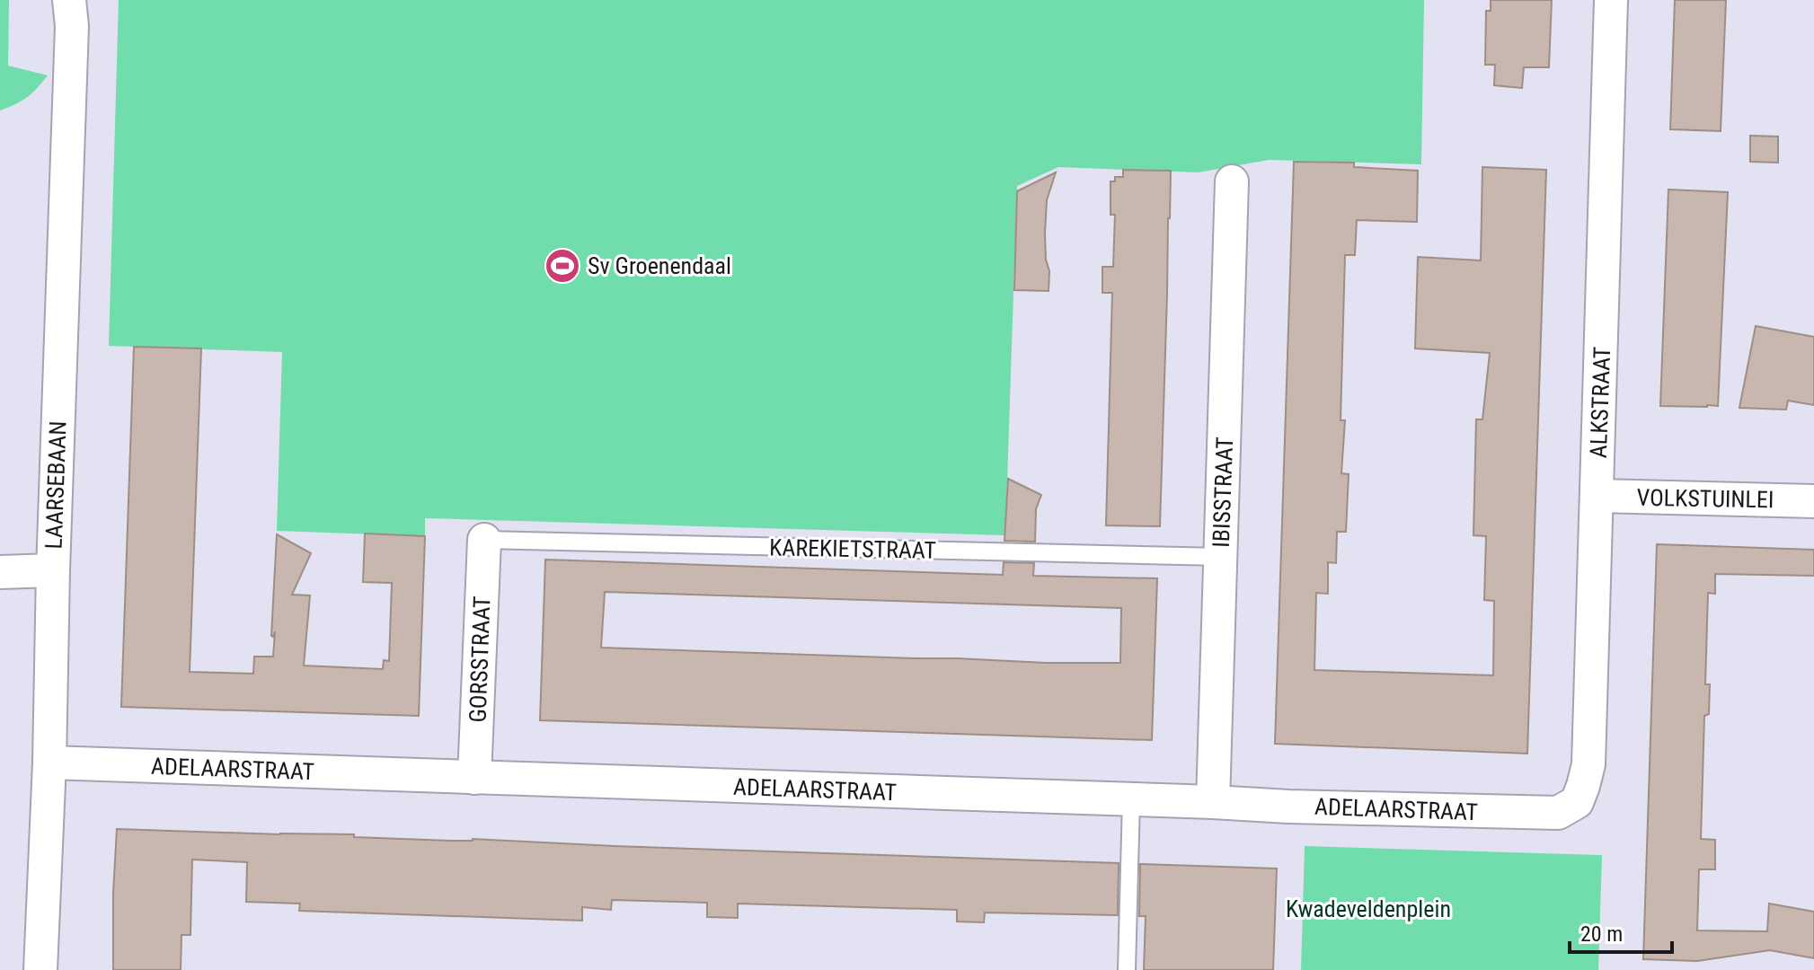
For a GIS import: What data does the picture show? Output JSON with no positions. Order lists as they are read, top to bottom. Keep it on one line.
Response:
{"streets":{"street":["ALKSTRAAT","LAARSEBAAN","IBISSTRAAT","VOLKSTUINLEI","GORSSTRAAT","ADELAARSTRAAT"],"lane":["KAREKIETSTRAAT"]},"crossings":[["ALKSTRAAT","VOLKSTUINLEI"],["ALKSTRAAT","ADELAARSTRAAT"],["LAARSEBAAN","ADELAARSTRAAT"],["IBISSTRAAT","KAREKIETSTRAAT"],["IBISSTRAAT","ADELAARSTRAAT"],["KAREKIETSTRAAT","GORSSTRAAT"],["GORSSTRAAT","ADELAARSTRAAT"]],"parks":["Kwadeveldenplein"],"places":{"sports":["Sv Groenendaal"]},"scale_bar":"20 m"}
